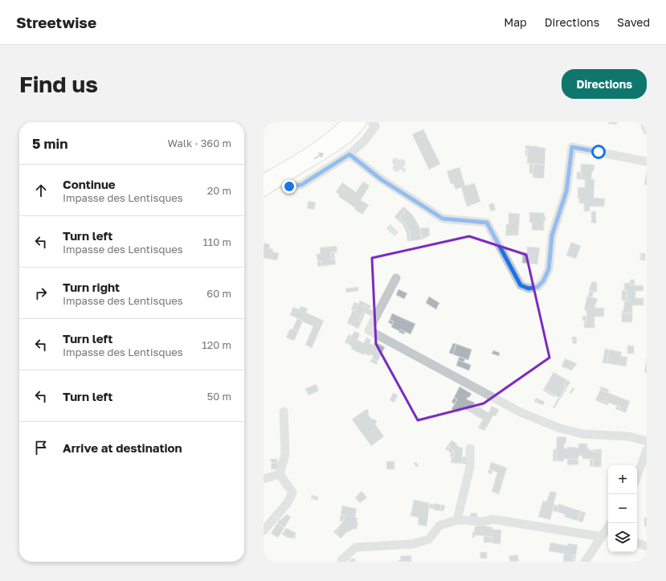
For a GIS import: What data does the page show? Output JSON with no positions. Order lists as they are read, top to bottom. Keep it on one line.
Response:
{"page":{"header":"Streetwise","nav":["Map","Directions","Saved"],"buttons":"Directions","title":"Find us","heading":["5 min","Walk · 360 m"],"list":[["Continue","Impasse des Lentisques","20 m"],["Turn left","Impasse des Lentisques","110 m"],["Turn right","Impasse des Lentisques","60 m"],["Turn left","Impasse des Lentisques","120 m"],["Turn left","50 m"],"Arrive at destination"],"map_buttons":["+","−"]}}
